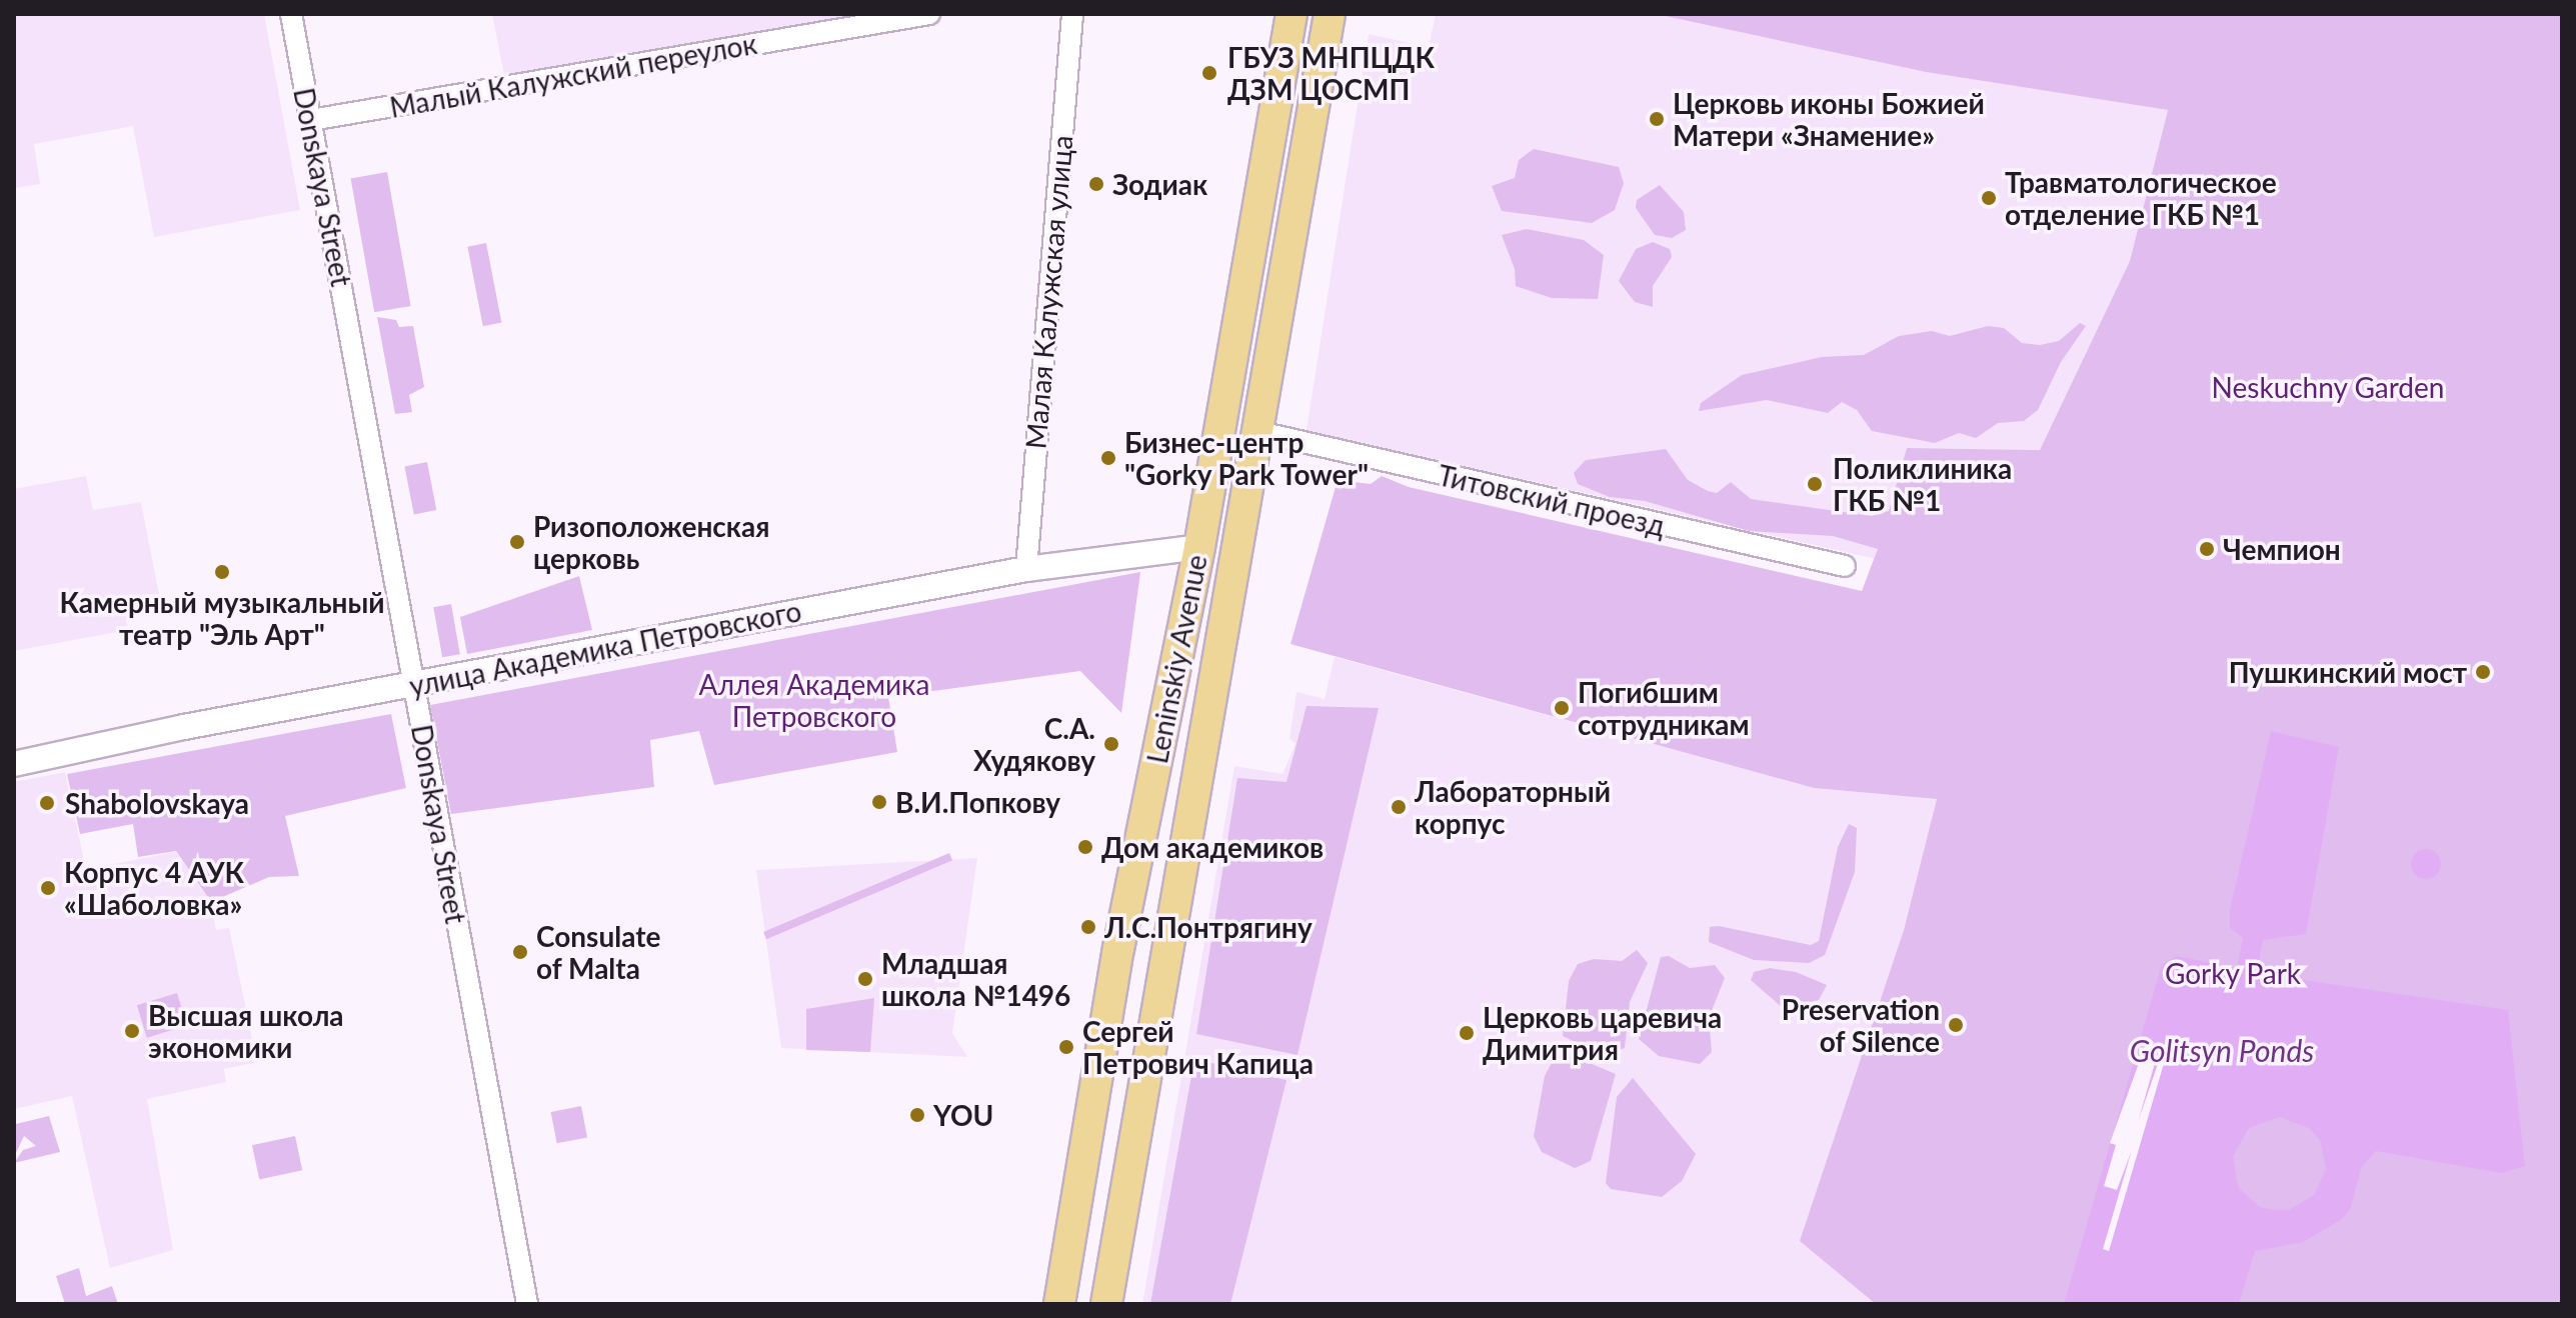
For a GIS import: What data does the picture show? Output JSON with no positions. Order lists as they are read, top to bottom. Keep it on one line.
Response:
{"streets":{"main road":["Leninskiy Avenue"],"street":["Малый Калужский переулок","Donskaya Street","Малая Калужская улица","Титовский проезд","улица Академика Петровского"]},"crossings":[["Малый Калужский переулок","Donskaya Street"],["Donskaya Street","улица Академика Петровского"],["Малая Калужская улица","улица Академика Петровского"],["Титовский проезд","Leninskiy Avenue"],["улица Академика Петровского","Leninskiy Avenue"]],"water":["Golitsyn Ponds"],"parks":["Neskuchny Garden","Аллея Академика Петровского","Gorky Park"],"places":["ГБУЗ МНПЦДК ДЗМ ЦОСМП","Церковь иконы Божией Матери «Знамение»","Зодиак","Травматологическое отделение ГКБ №1","Бизнес-центр \"Gorky Park Tower\"","Поликлиника ГКБ №1","Ризоположенская церковь","Чемпион","Камерный музыкальный театр \"Эль Арт\"","Пушкинский мост","Погибшим сотрудникам","С.А. Худякову","В.И.Попкову","Shabolovskaya","Лабораторный корпус","Дом академиков","Корпус 4 АУК «Шаболовка»","Л.С.Понтрягину","Consulate of Malta","Младшая школа №1496","Preservation of Silence","Высшая школа экономики","Церковь царевича Димитрия","Сергей Петрович Капица","YOU"]}
